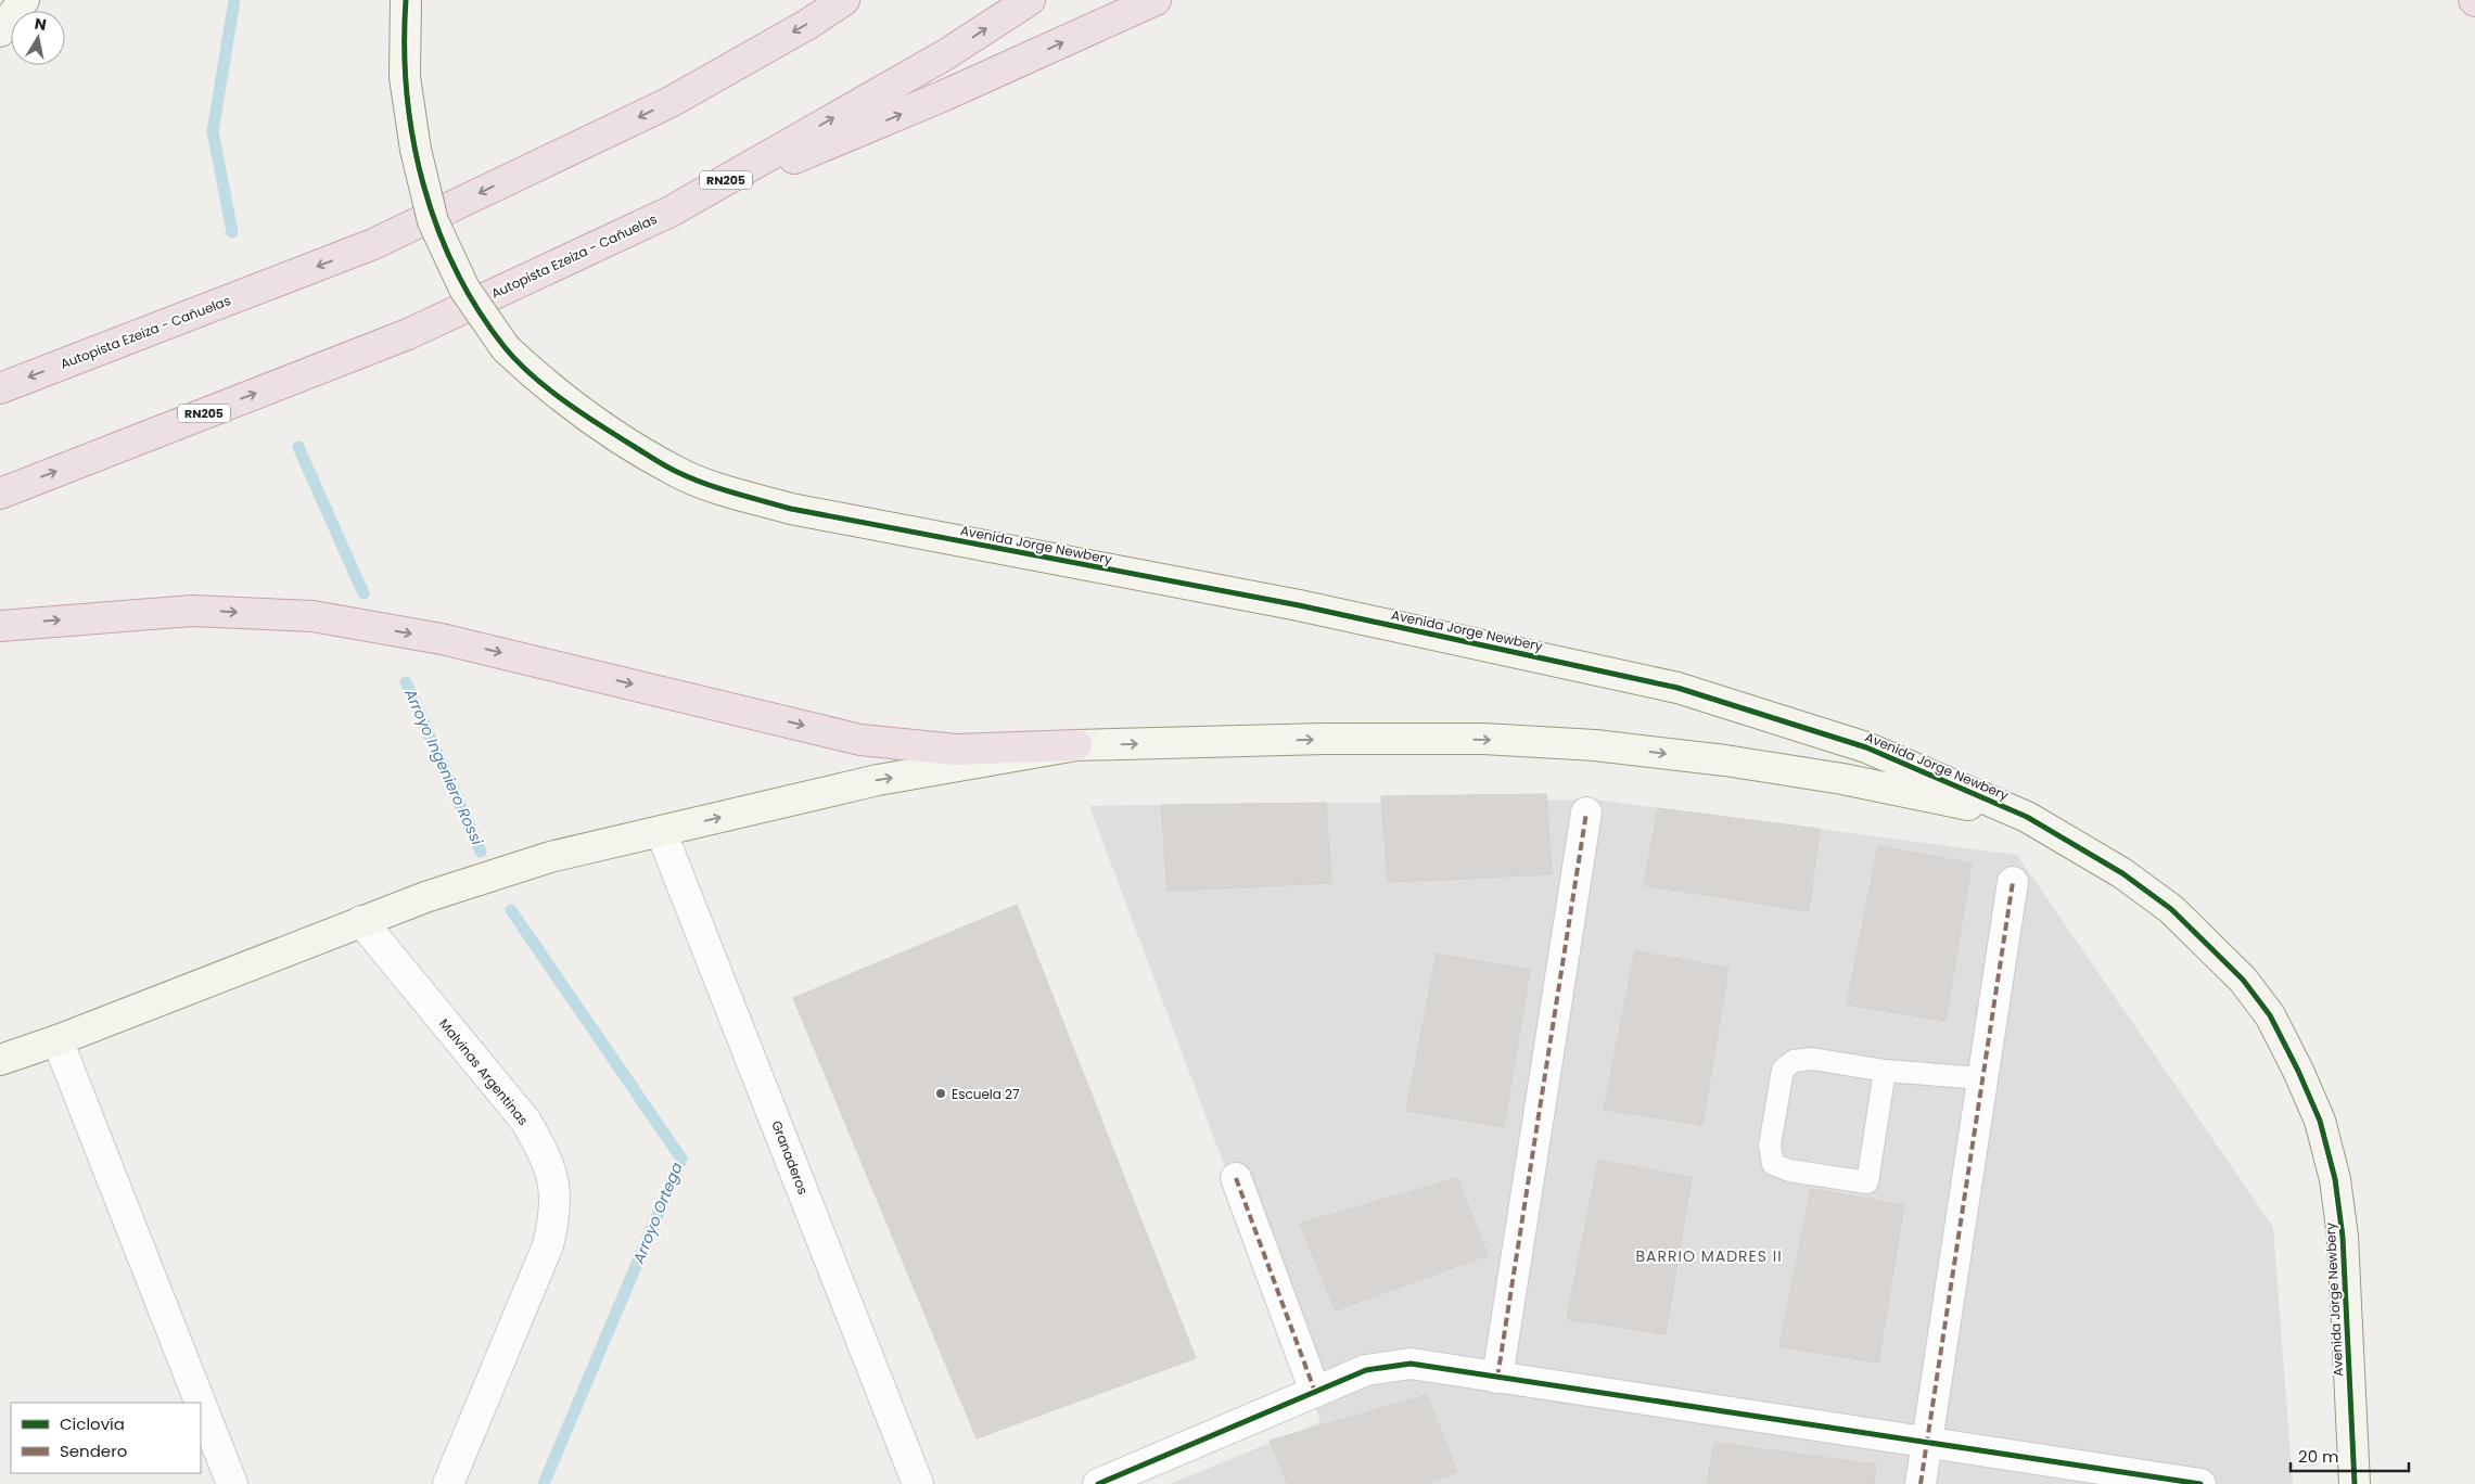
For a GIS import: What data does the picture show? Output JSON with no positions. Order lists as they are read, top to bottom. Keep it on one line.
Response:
{"streets":{"highway":["RN205","Autopista Ezeiza - Cañuelas"],"street":["Avenida Jorge Newbery","Malvinas Argentinas","Granaderos"]},"districts":["BARRIO MADRES II"],"water":["Arroyo Ingeniero Rossi","Arroyo Ortega"],"places":["Escuela 27"],"legend":["Ciclovía","Sendero"],"scale_bar":"20 m","north":"top"}
